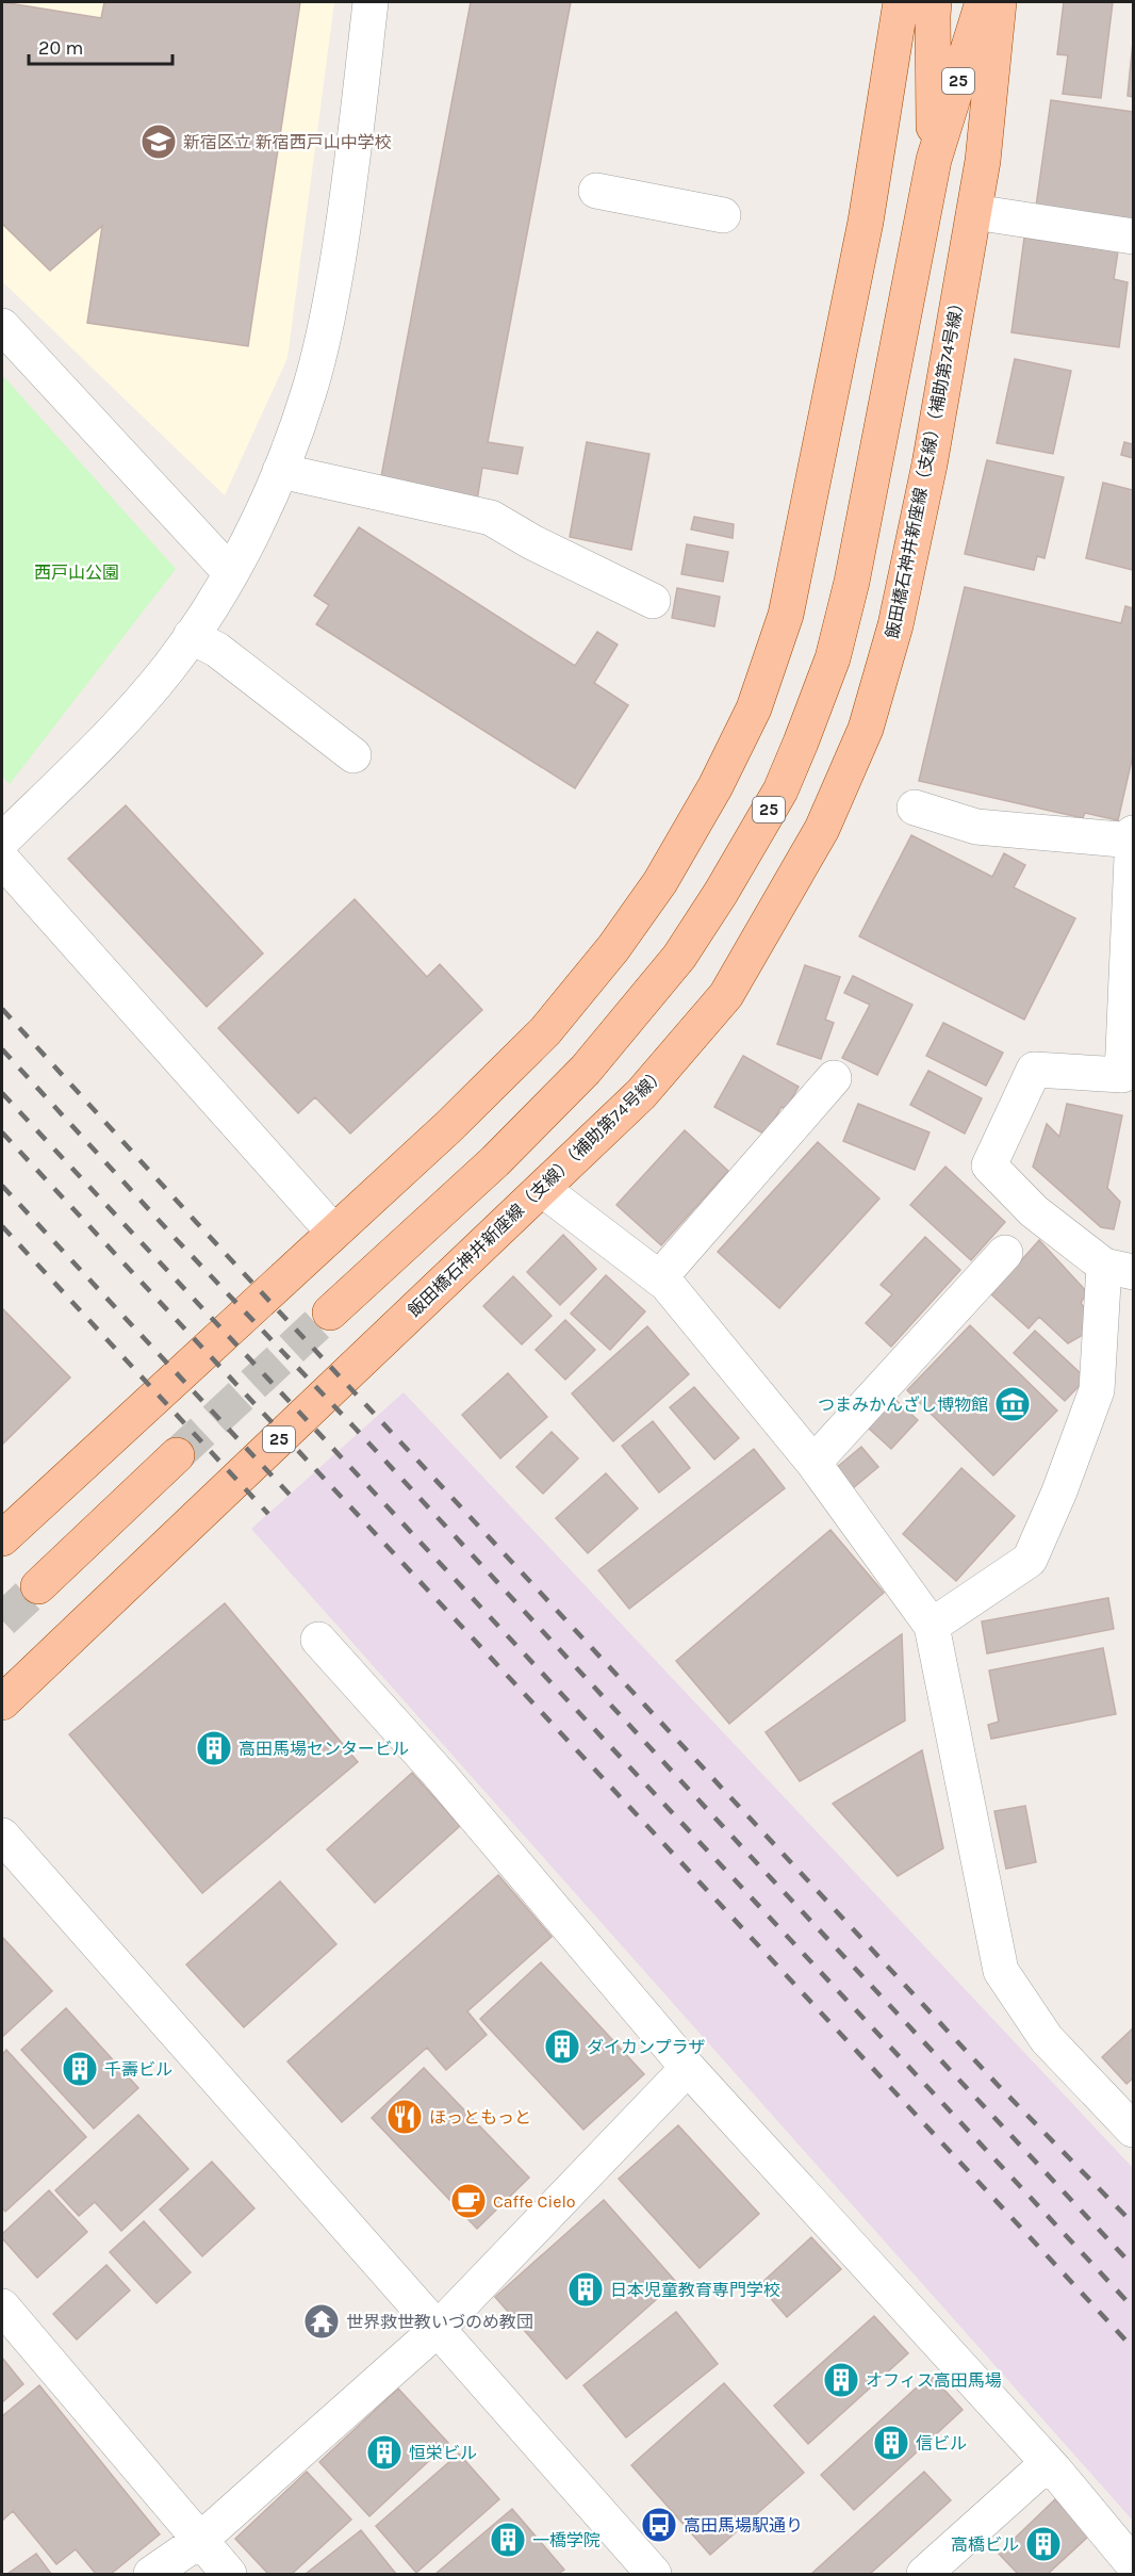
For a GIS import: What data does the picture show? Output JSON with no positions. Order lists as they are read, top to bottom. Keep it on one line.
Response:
{"streets":{"main road":["25","飯田橋石神井新座線（支線）（補助第74号線）"]},"parks":["西戸山公園"],"places":{"school or university":["新宿区立 新宿西戸山中学校"],"museum":["つまみかんざし博物館"],"building":["高田馬場センタービル","ダイカンプラザ","千壽ビル","日本児童教育専門学校","オフィス高田馬場","信ビル","恒栄ビル","一橋学院","高橋ビル"],"restaurant":["ほっともっと"],"cafe":["Caffe Cielo"],"temple":["世界救世教いづのめ教団"],"bus stop":["高田馬場駅通り"]},"scale_bar":"20 m"}
